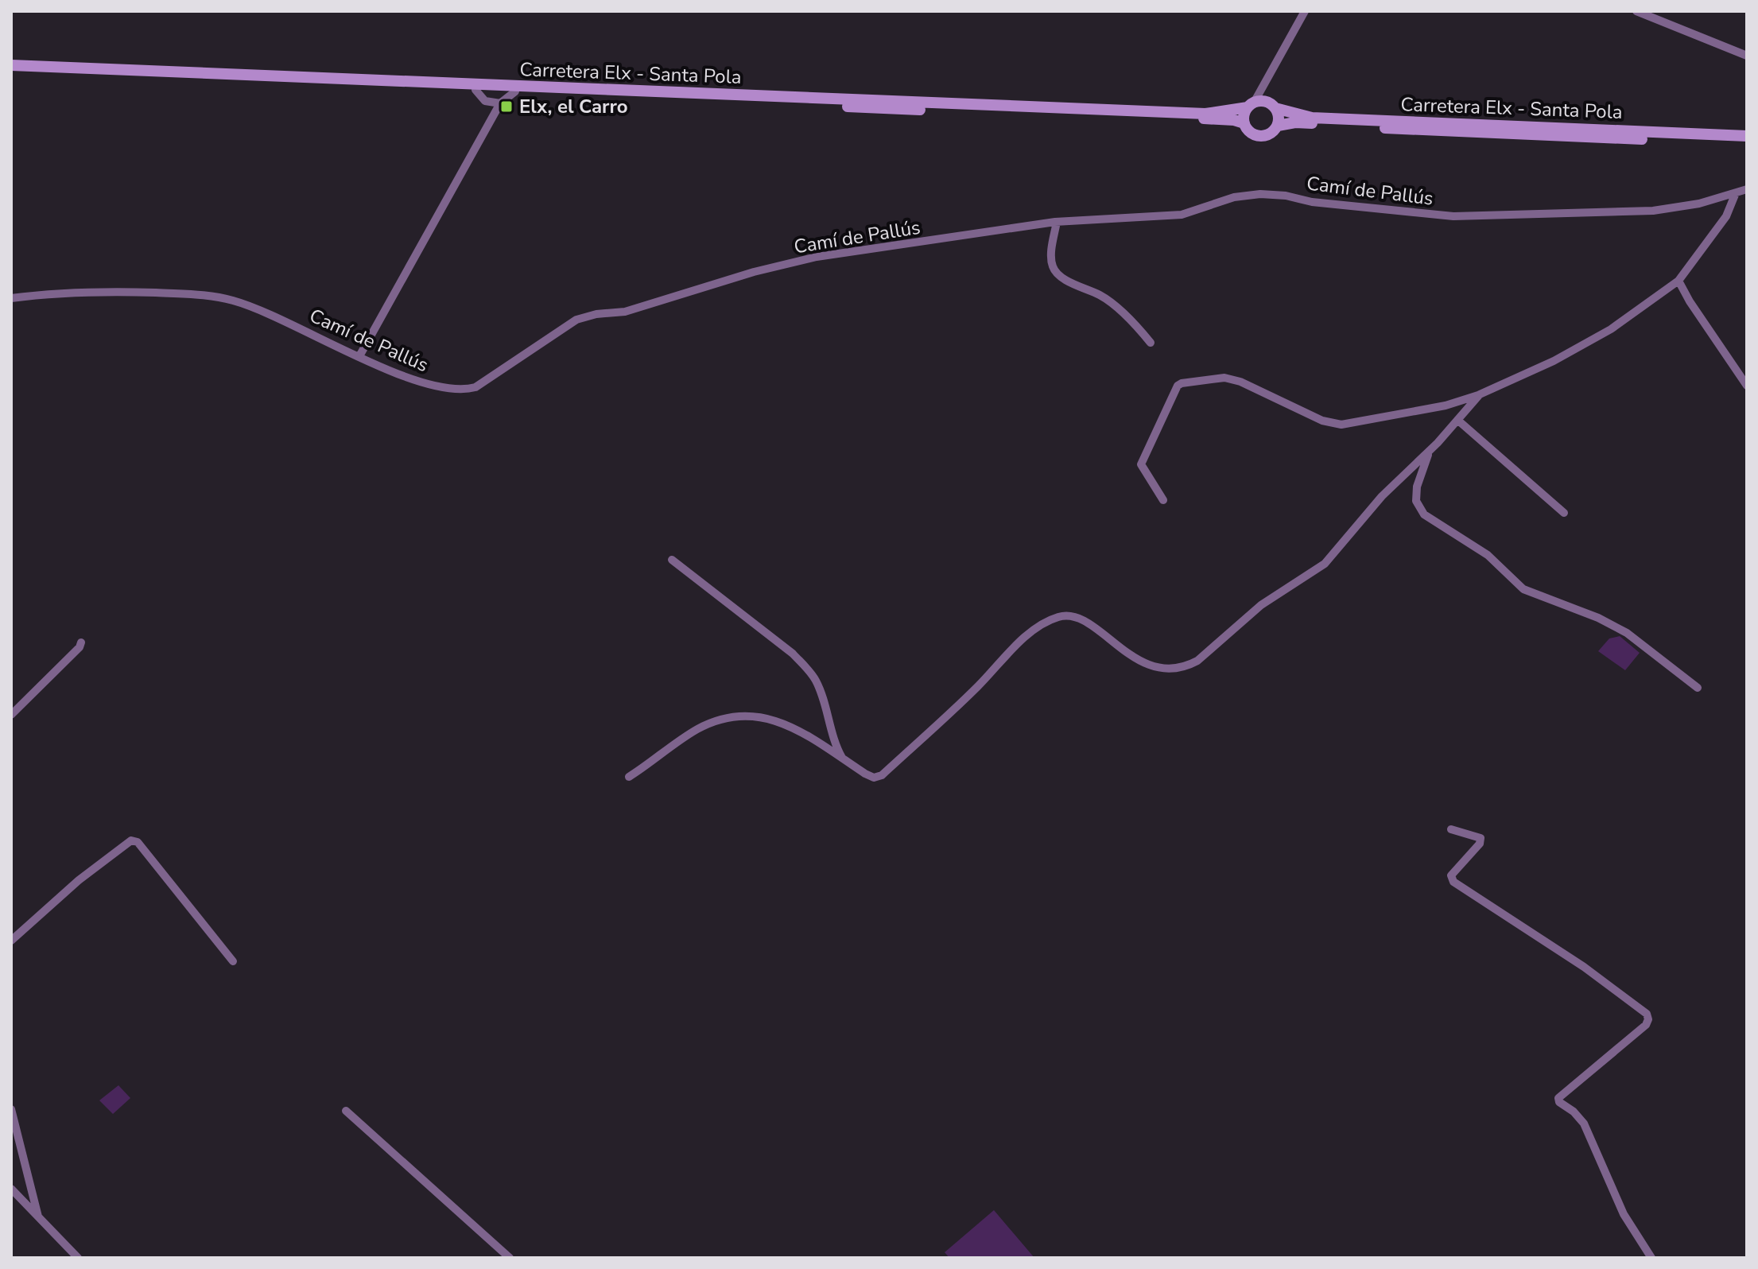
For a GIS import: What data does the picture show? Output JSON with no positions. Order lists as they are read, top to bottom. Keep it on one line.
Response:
{"streets":{"main road":["Carretera Elx - Santa Pola"],"street":["Camí de Pallús"]},"places":{"transit":["Elx, el Carro"]}}
